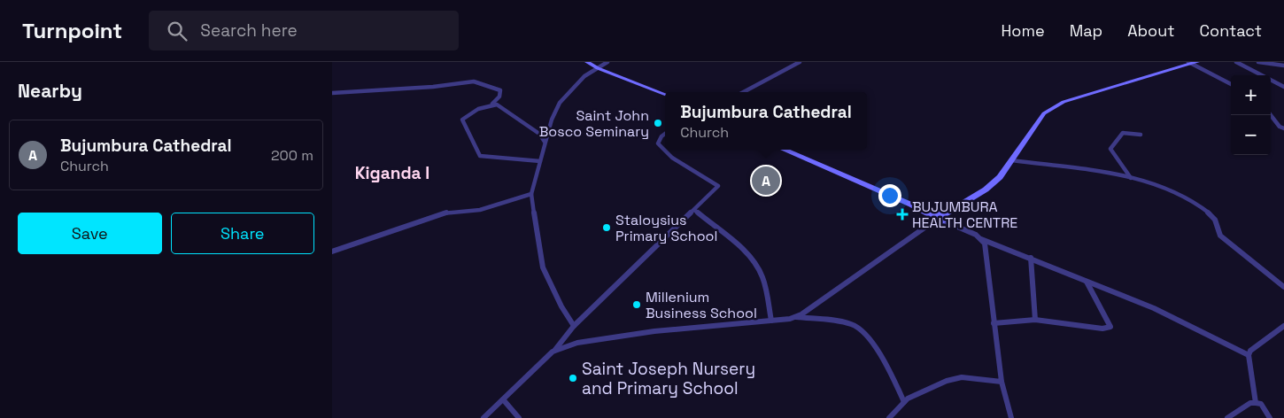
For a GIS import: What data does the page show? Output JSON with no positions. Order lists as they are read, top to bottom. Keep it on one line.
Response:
{"districts":["Kiganda I"],"places":{"other":["Saint John Bosco Seminary","Staloysius Primary School","Millenium Business School","Saint Joseph Nursery and Primary School"],"health":["BUJUMBURA HEALTH CENTRE"]},"page":{"header":"Turnpoint","search":"Search here","nav":["Home","Map","About","Contact"],"heading":"Nearby","map_buttons":["+","−"],"popup":["Bujumbura Cathedral","Church"],"list":[{"mark":"A","name":"Bujumbura Cathedral","note":"Church","value":"200 m"}],"pins":"A","buttons":["Save","Share"]}}
